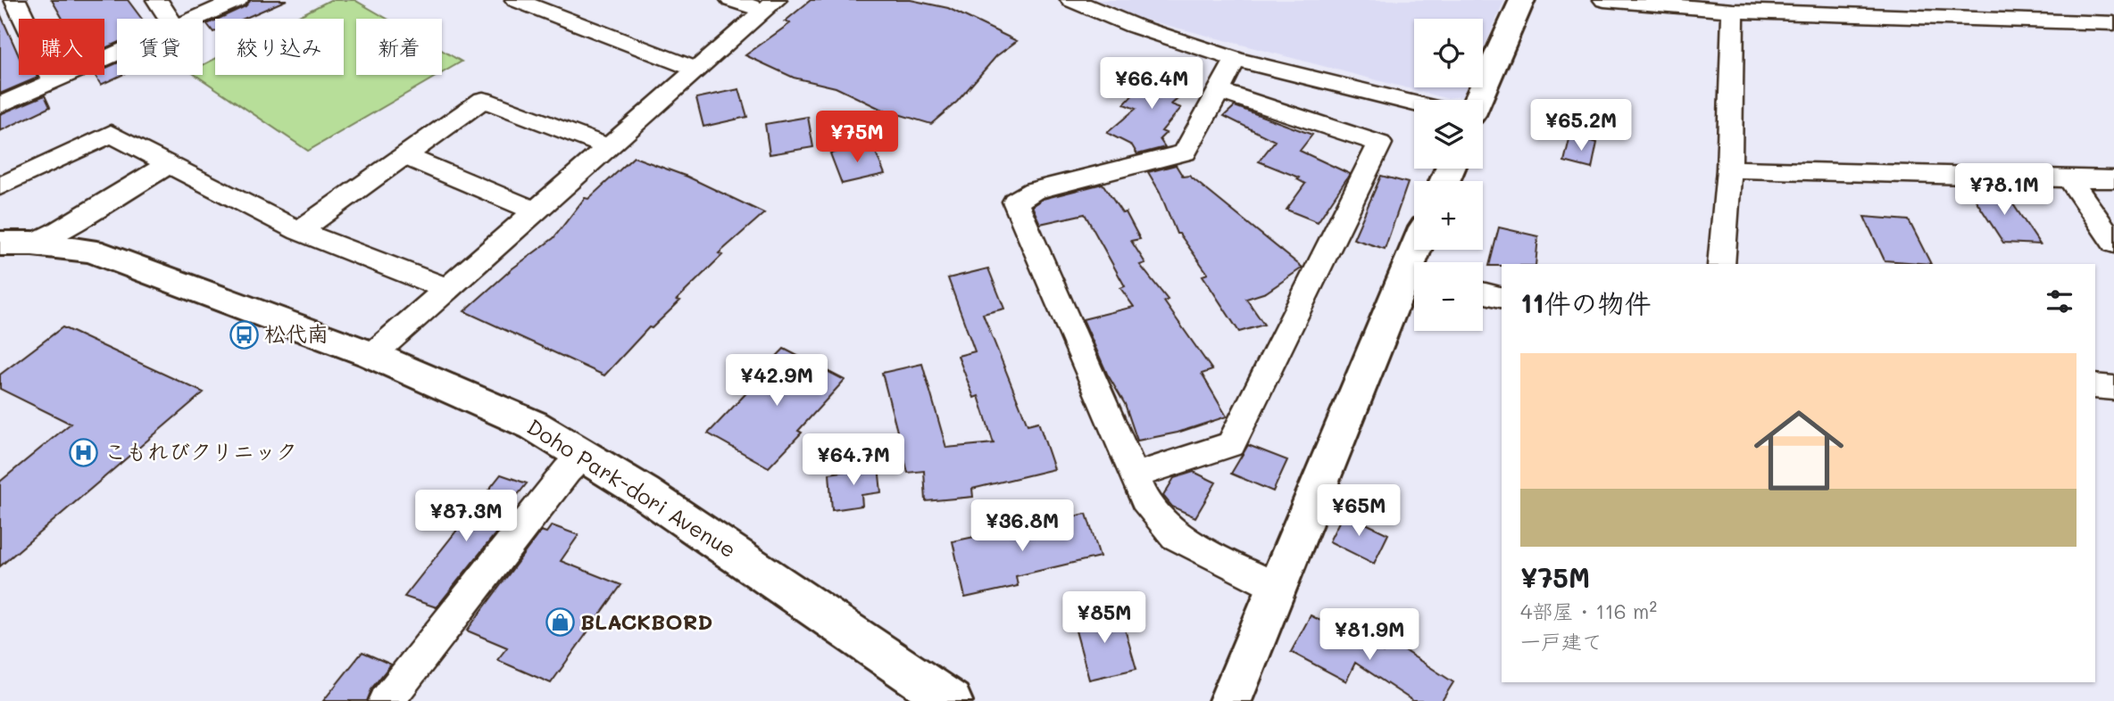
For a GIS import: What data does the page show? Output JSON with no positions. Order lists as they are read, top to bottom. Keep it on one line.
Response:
{"streets":{"street":["Doho Park-dori Avenue"]},"places":{"bus stop":["松代南"],"hospital":["こもれびクリニック"],"shop":["BLACKBORD"]},"page":{"map_buttons":["+","−"],"chip":["購入","賃貸","絞り込み","新着"],"price":["¥66.4M","¥65.2M","¥75M","¥78.1M","¥42.9M","¥64.7M","¥65M","¥87.3M","¥36.8M","¥85M","¥81.9M"],"heading":"11件の物件","list":[{"name":"¥75M","note":"4部屋 · 116 m² · 一戸建て"}]}}
